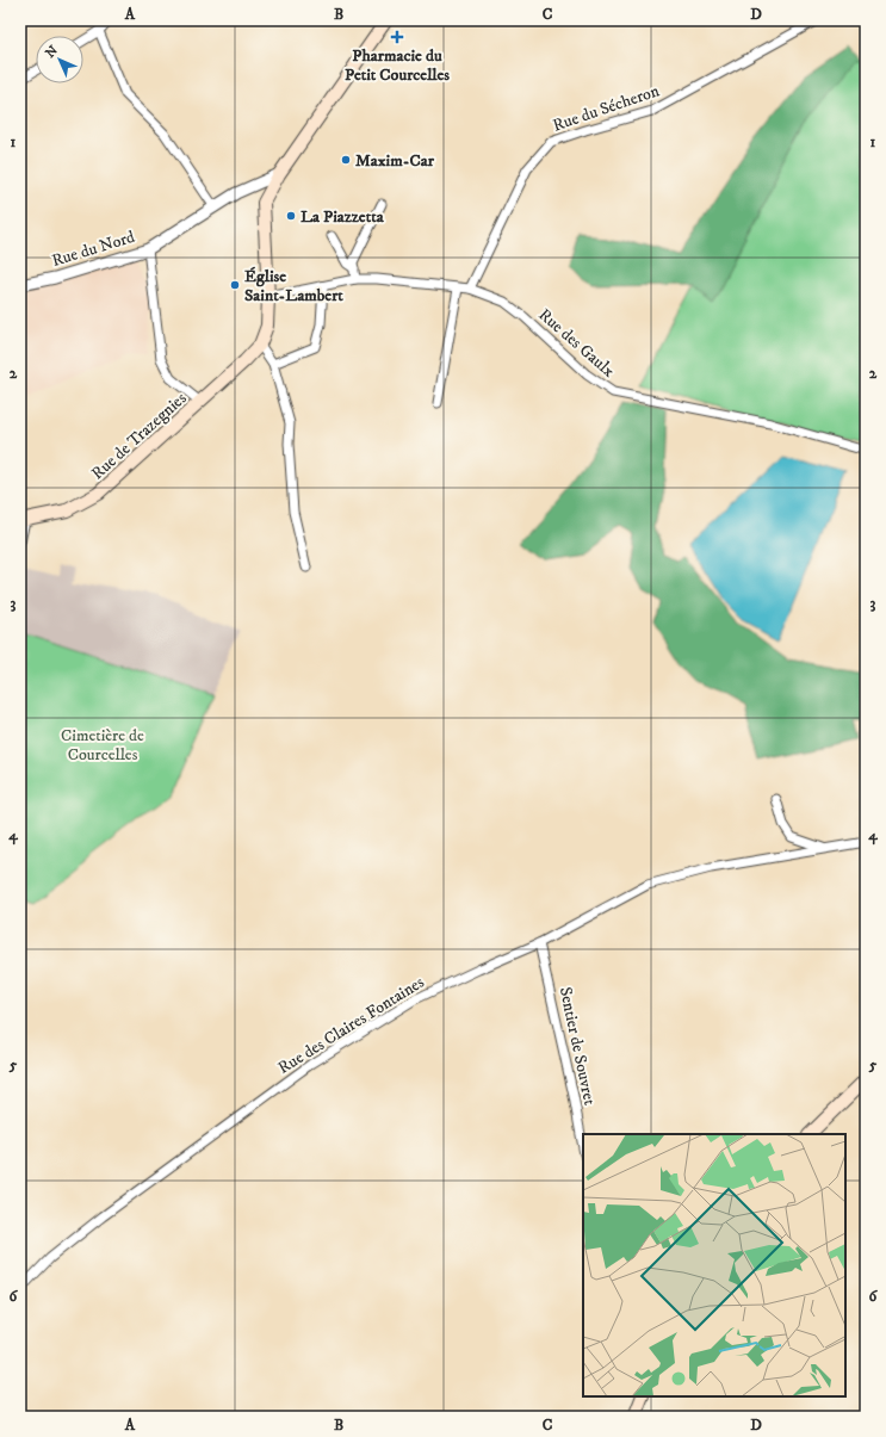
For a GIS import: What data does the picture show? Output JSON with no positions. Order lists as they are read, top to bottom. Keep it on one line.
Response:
{"streets":{"main road":["Rue de Trazegnies"],"street":["Rue du Sécheron","Rue du Nord","Rue des Gaulx","Rue des Claires Fontaines","Sentier de Souvret"]},"crossings":[["Rue du Sécheron","Rue des Gaulx"],["Rue des Claires Fontaines","Sentier de Souvret"]],"parks":["Cimetière de Courcelles"],"places":{"health":["Pharmacie du Petit Courcelles"],"other":["Maxim-Car","La Piazzetta","Église Saint-Lambert"]},"north":"top left","grid":{"columns":["A","B","C","D"],"rows":["1","2","3","4","5","6"]}}
